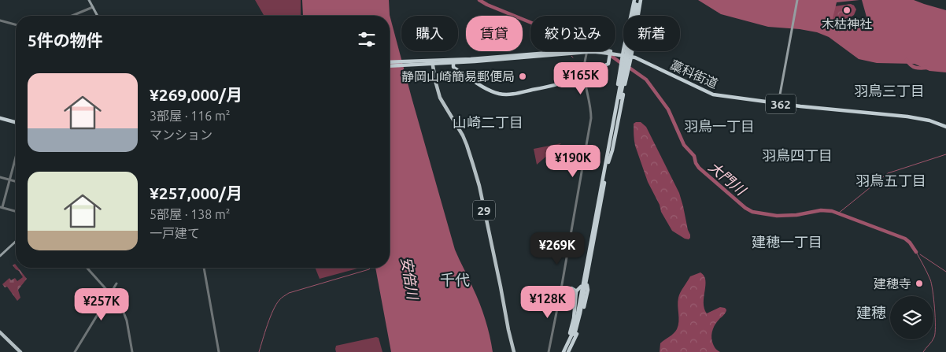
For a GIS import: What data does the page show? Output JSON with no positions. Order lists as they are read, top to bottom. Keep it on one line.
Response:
{"streets":{"highway":["藁科街道","362"],"main road":["29"]},"crossings":[["藁科街道","362"],["362","29"]],"districts":["羽鳥三丁目","山崎二丁目","羽鳥一丁目","羽鳥四丁目","羽鳥五丁目","建穂一丁目","千代","建穂"],"water":["大門川","安倍川"],"places":["木枯神社","静岡山崎簡易郵便局","建穂寺"],"page":{"chip":["購入","賃貸","絞り込み","新着"],"heading":"5件の物件","price":["¥165K","¥190K","¥269K","¥128K","¥257K"],"list":[{"name":"¥269,000/月","note":"3部屋 · 116 m² · マンション"},{"name":"¥257,000/月","note":"5部屋 · 138 m² · 一戸建て"}]}}
